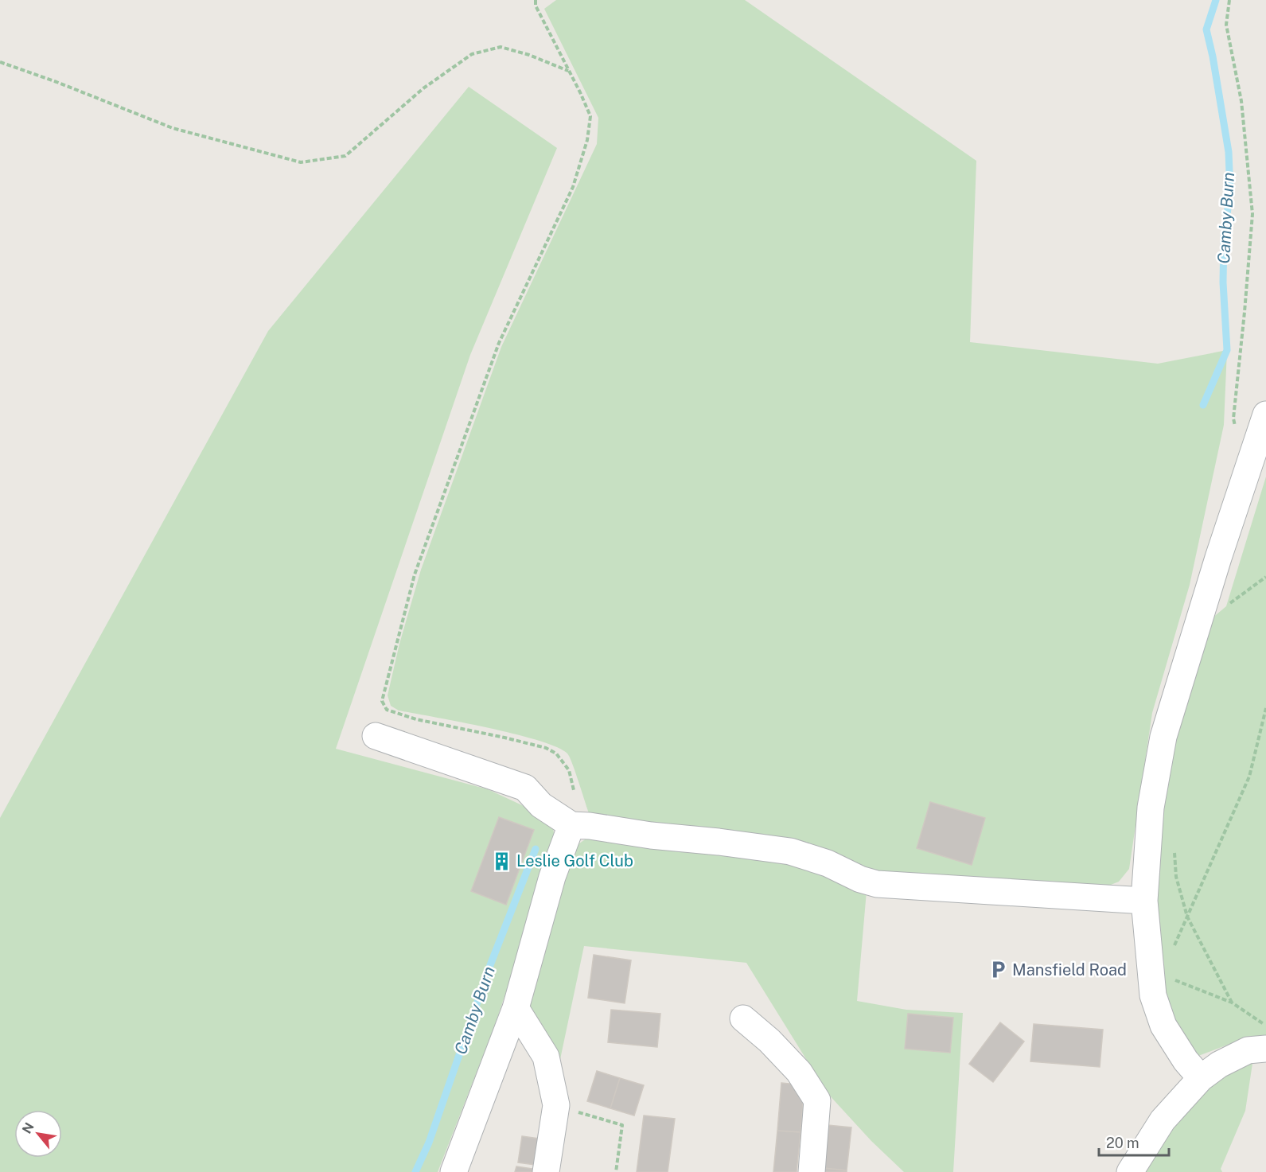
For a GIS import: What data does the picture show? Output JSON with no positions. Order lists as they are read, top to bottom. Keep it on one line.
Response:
{"water":["Camby Burn"],"places":{"building":["Leslie Golf Club"],"parking":["Mansfield Road"]},"scale_bar":"20 m","north":"top left"}
